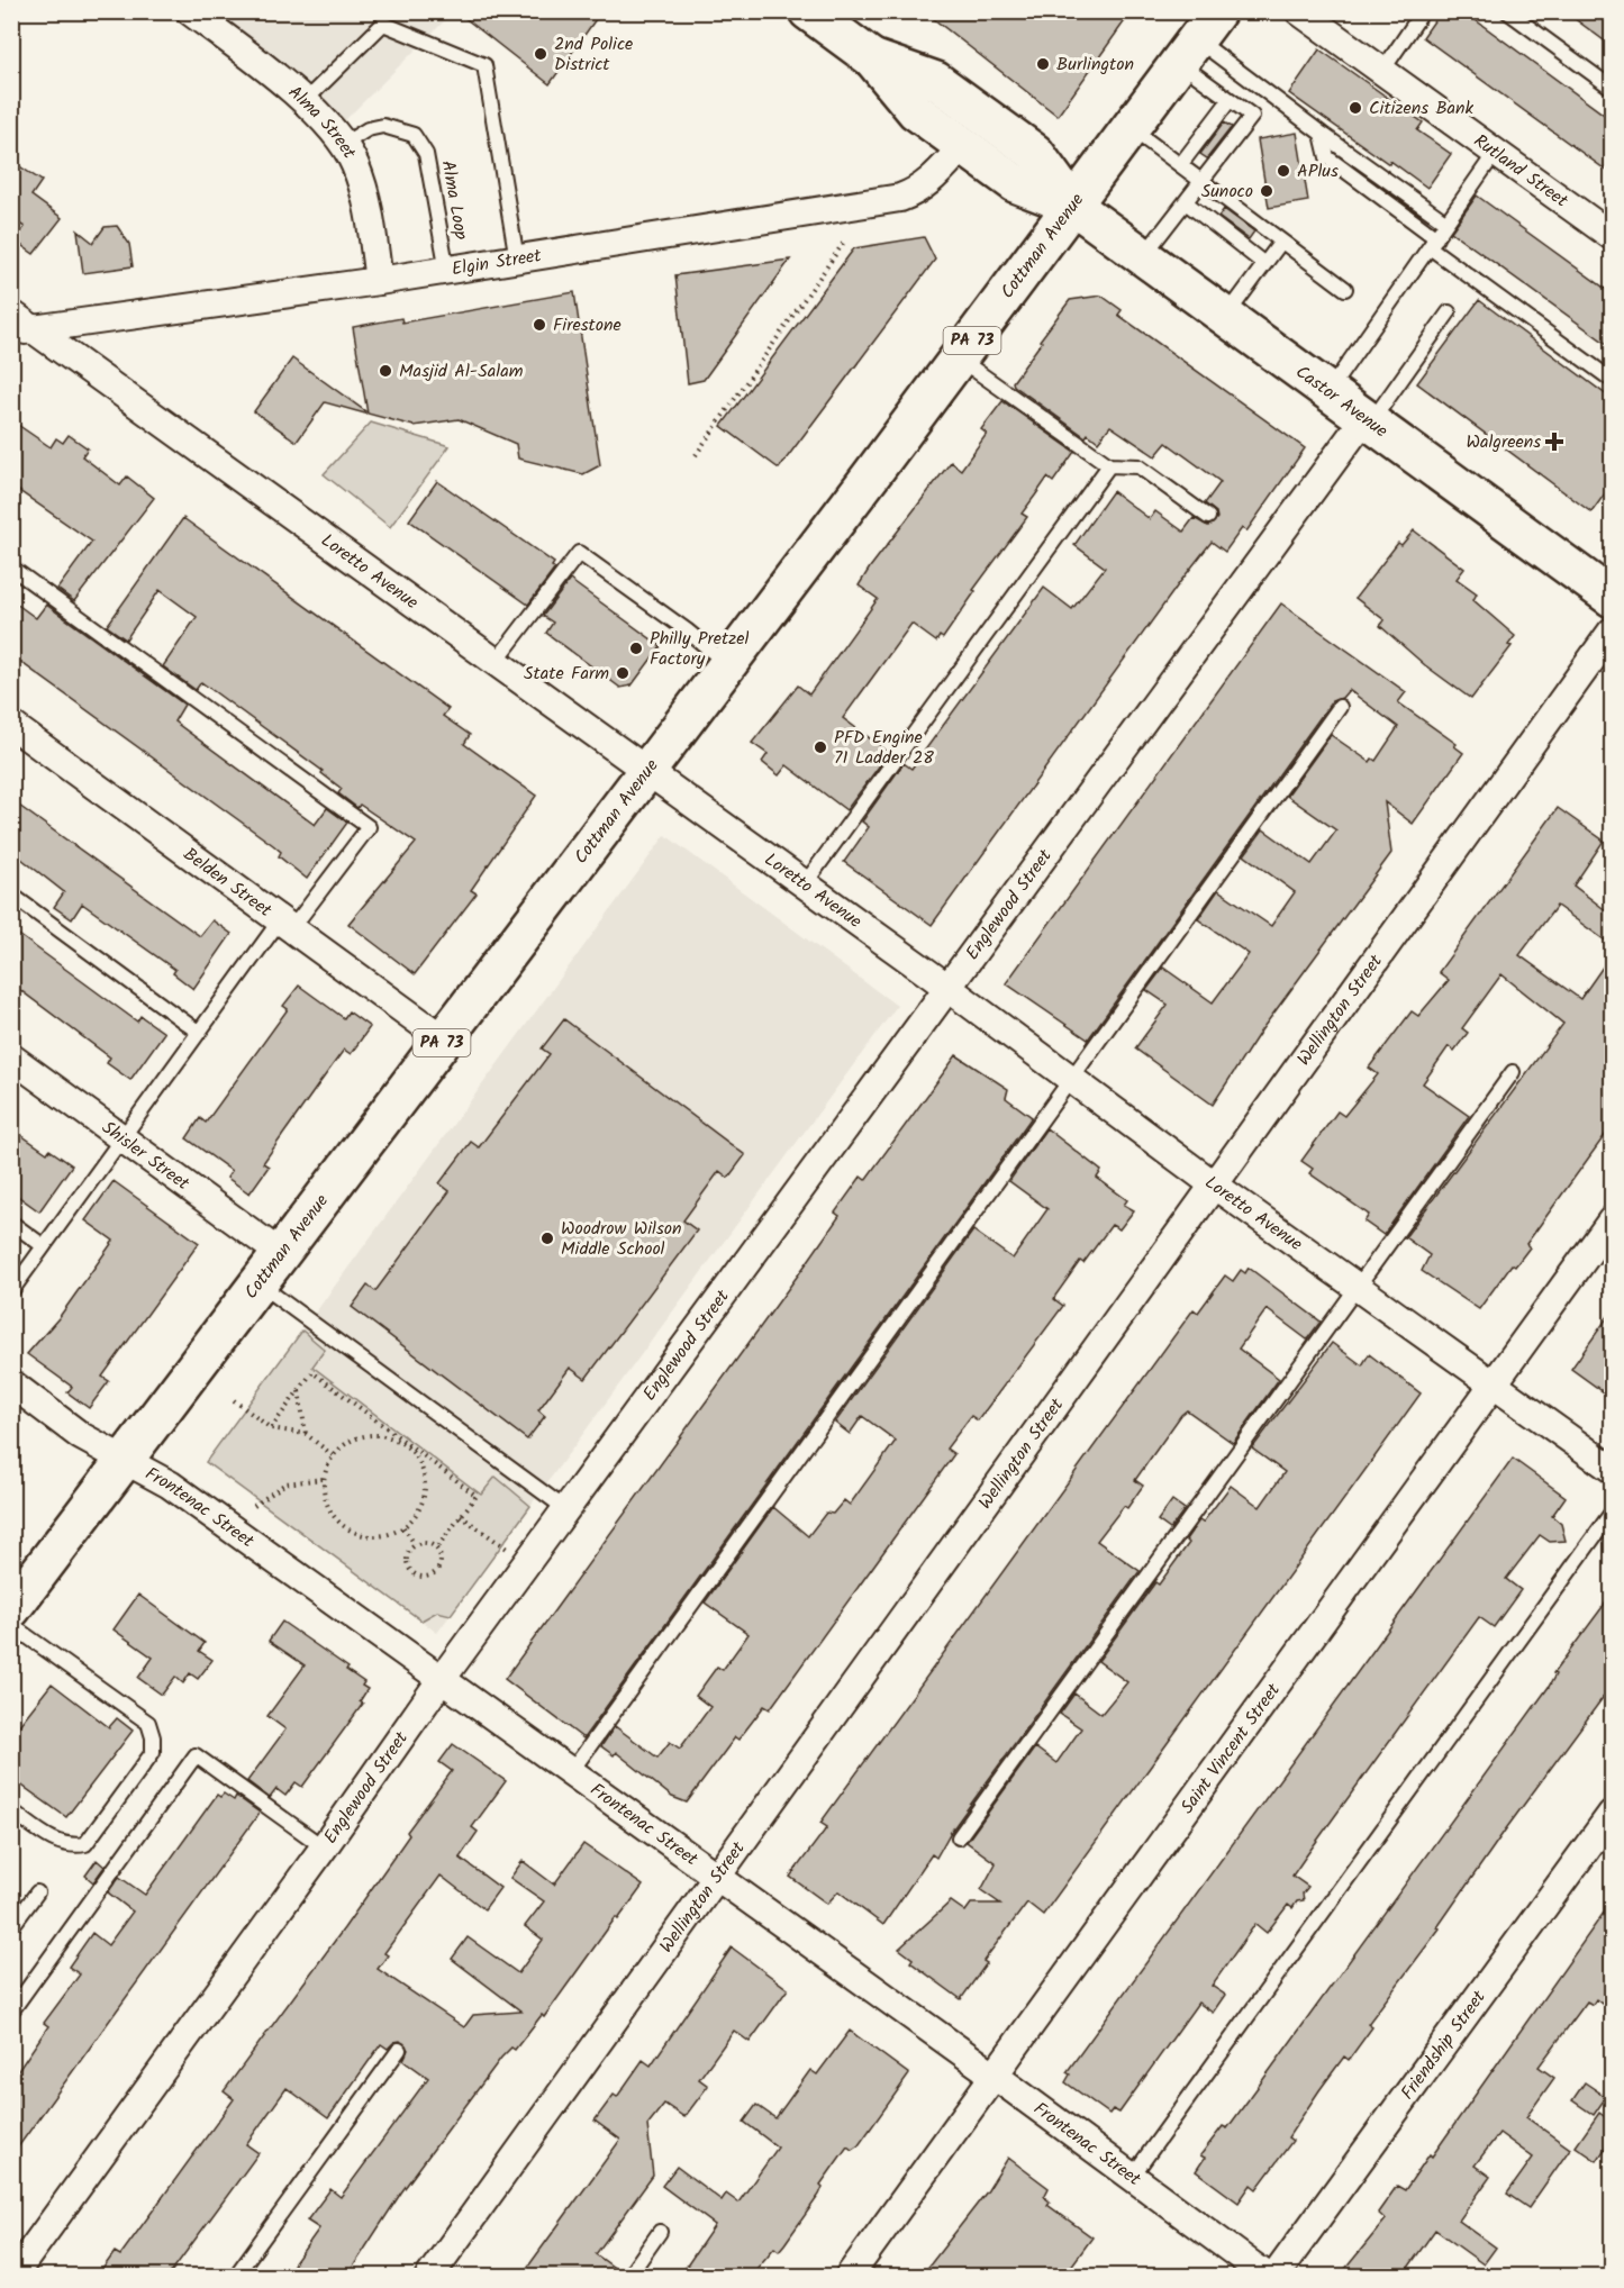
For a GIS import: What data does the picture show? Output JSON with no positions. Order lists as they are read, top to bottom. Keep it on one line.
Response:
{"streets":{"main road":["Cottman Avenue","PA 73","Castor Avenue"],"street":["Alma Street","Rutland Street","Elgin Street","Loretto Avenue","Belden Street","Englewood Street","Wellington Street","Shisler Street","Frontenac Street","Saint Vincent Street","Friendship Street"],"lane":["Alma Loop"]},"crossings":[["Alma Street","Alma Loop"],["Alma Street","Elgin Street"],["Alma Loop","Elgin Street"],["Cottman Avenue","Castor Avenue"],["Cottman Avenue","Loretto Avenue"],["Cottman Avenue","Belden Street"],["Cottman Avenue","Shisler Street"],["Cottman Avenue","Frontenac Street"],["Elgin Street","Castor Avenue"],["Elgin Street","Loretto Avenue"],["Castor Avenue","Englewood Street"],["Loretto Avenue","Englewood Street"],["Loretto Avenue","Wellington Street"],["Loretto Avenue","Saint Vincent Street"],["Englewood Street","Frontenac Street"],["Wellington Street","Frontenac Street"],["Frontenac Street","Saint Vincent Street"]],"places":{"other":["2nd Police District","Burlington","Citizens Bank","APlus","Sunoco","Firestone","Masjid Al-Salam","Philly Pretzel Factory","State Farm","PFD Engine 71 Ladder 28","Woodrow Wilson Middle School"],"health":["Walgreens"]}}
